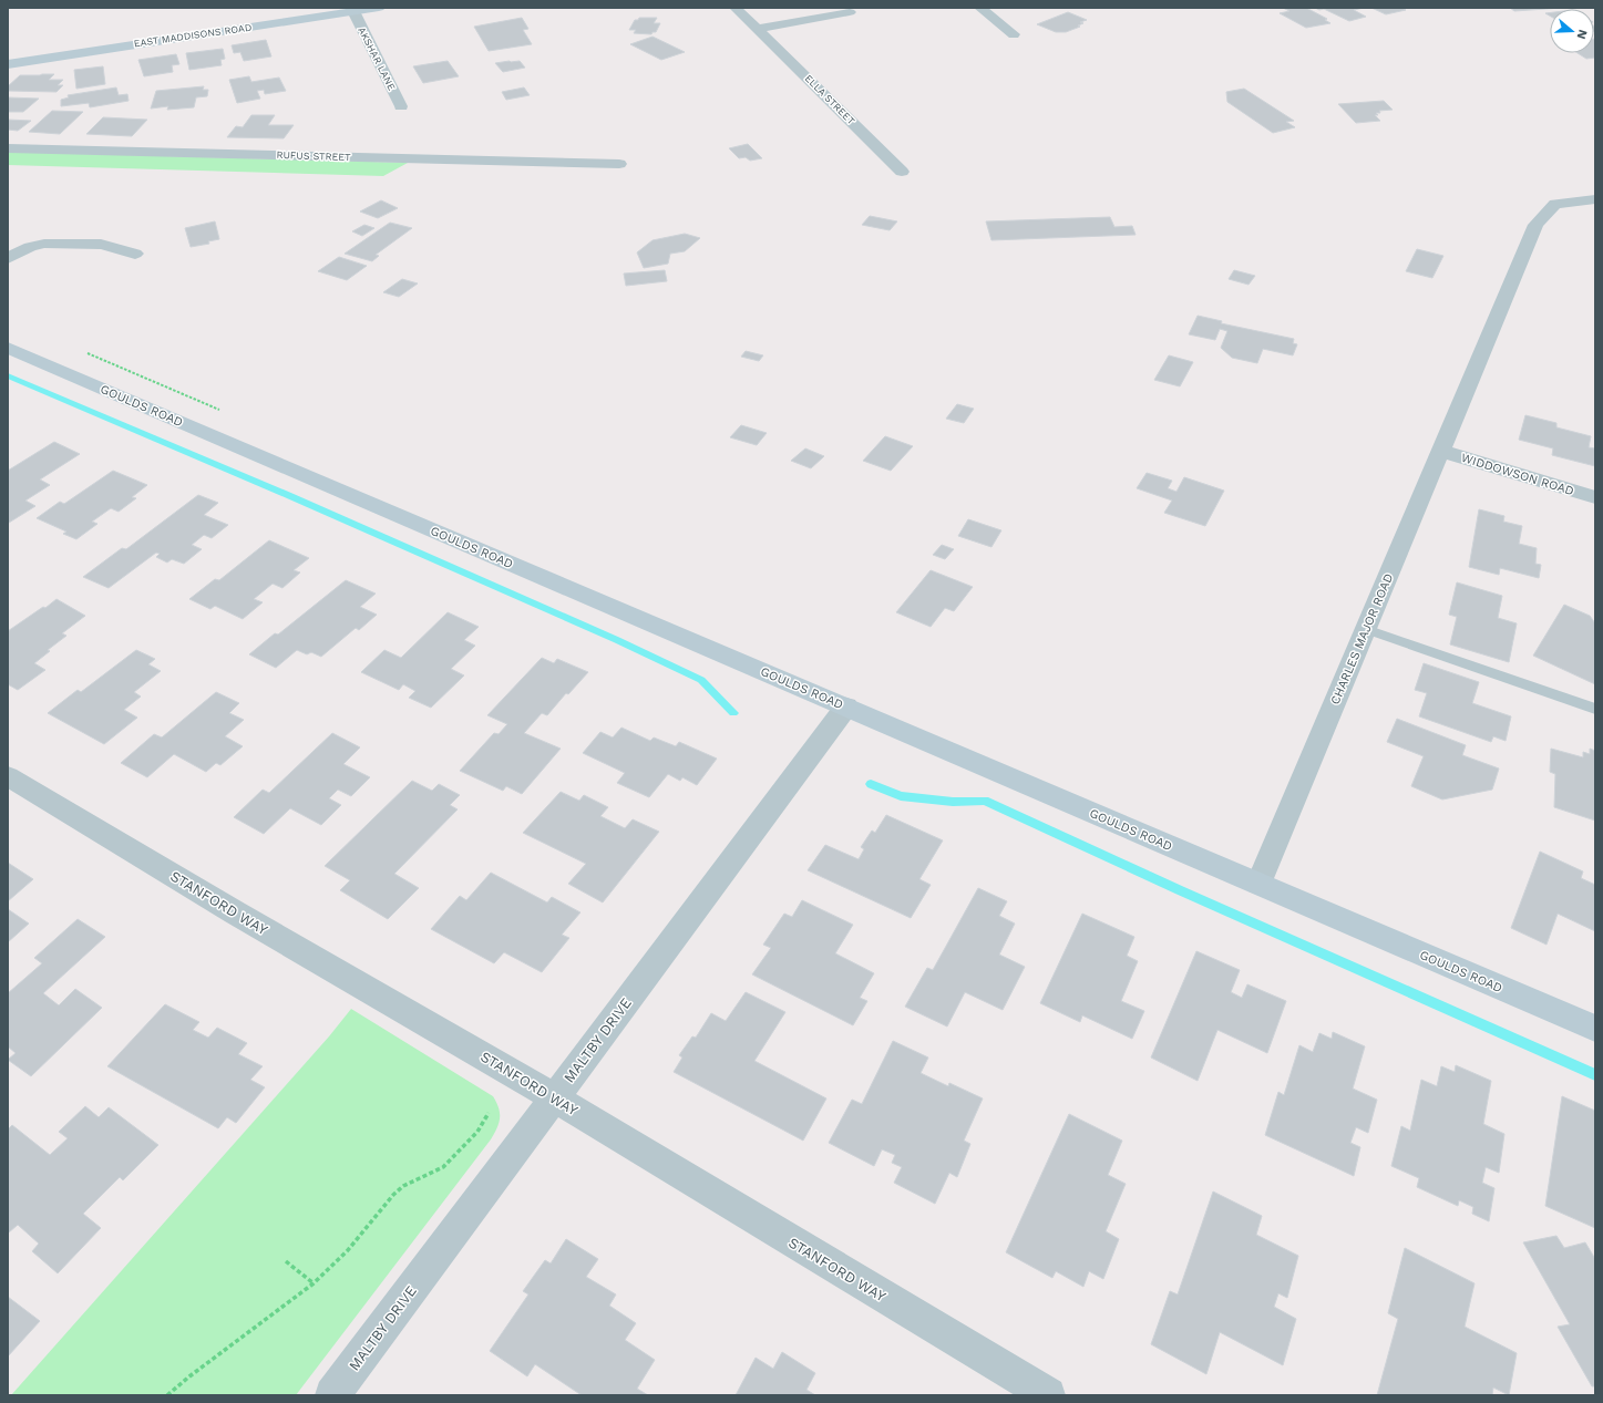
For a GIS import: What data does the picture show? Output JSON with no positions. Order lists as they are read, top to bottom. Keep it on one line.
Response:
{"streets":{"main road":["EAST MADDISONS ROAD","GOULDS ROAD"],"street":["AKSHAR LANE","ELLA STREET","RUFUS STREET","WIDDOWSON ROAD","CHARLES MAJOR ROAD","STANFORD WAY","MALTBY DRIVE"]},"crossings":[["EAST MADDISONS ROAD","AKSHAR LANE"],["GOULDS ROAD","CHARLES MAJOR ROAD"],["GOULDS ROAD","MALTBY DRIVE"],["WIDDOWSON ROAD","CHARLES MAJOR ROAD"],["STANFORD WAY","MALTBY DRIVE"]],"north":"right"}
